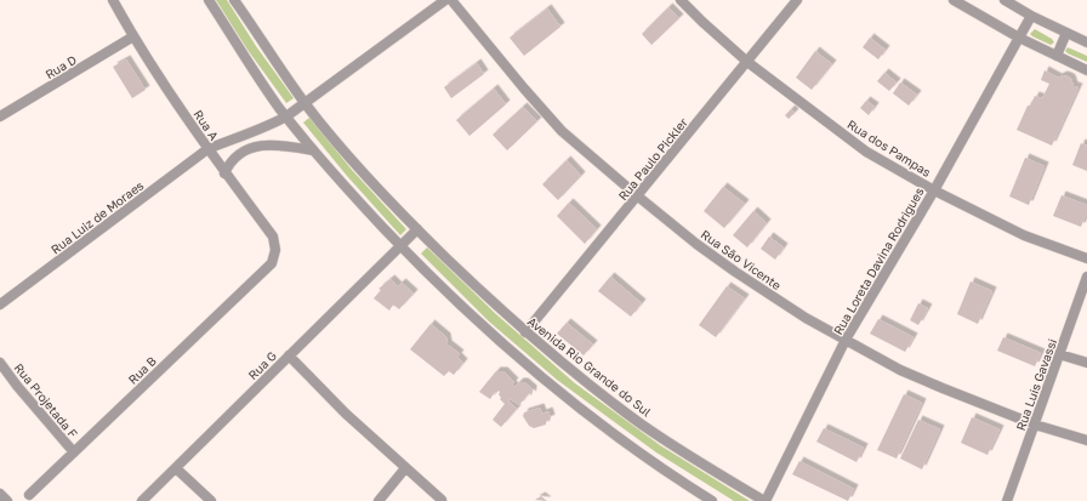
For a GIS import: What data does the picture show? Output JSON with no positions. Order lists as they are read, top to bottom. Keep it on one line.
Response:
{"streets":{"street":["Rua D","Rua A","Rua dos Pampas","Rua Paulo Pickler","Rua Luiz de Moraes","Rua São Vicente","Rua Loreta Davina Rodrigues","Rua G","Avenida Rio Grande do Sul","Rua B","Rua Luis Gavassi","Rua Projetada F"]},"crossings":[["Rua D","Rua A"],["Rua A","Rua Luiz de Moraes"],["Rua A","Rua B"],["Rua dos Pampas","Rua Paulo Pickler"],["Rua dos Pampas","Rua Loreta Davina Rodrigues"],["Rua Paulo Pickler","Rua São Vicente"],["Rua Paulo Pickler","Avenida Rio Grande do Sul"],["Rua Luiz de Moraes","Avenida Rio Grande do Sul"],["Rua São Vicente","Rua Loreta Davina Rodrigues"],["Rua São Vicente","Rua Luis Gavassi"],["Rua Loreta Davina Rodrigues","Avenida Rio Grande do Sul"],["Rua B","Rua Projetada F"]]}
